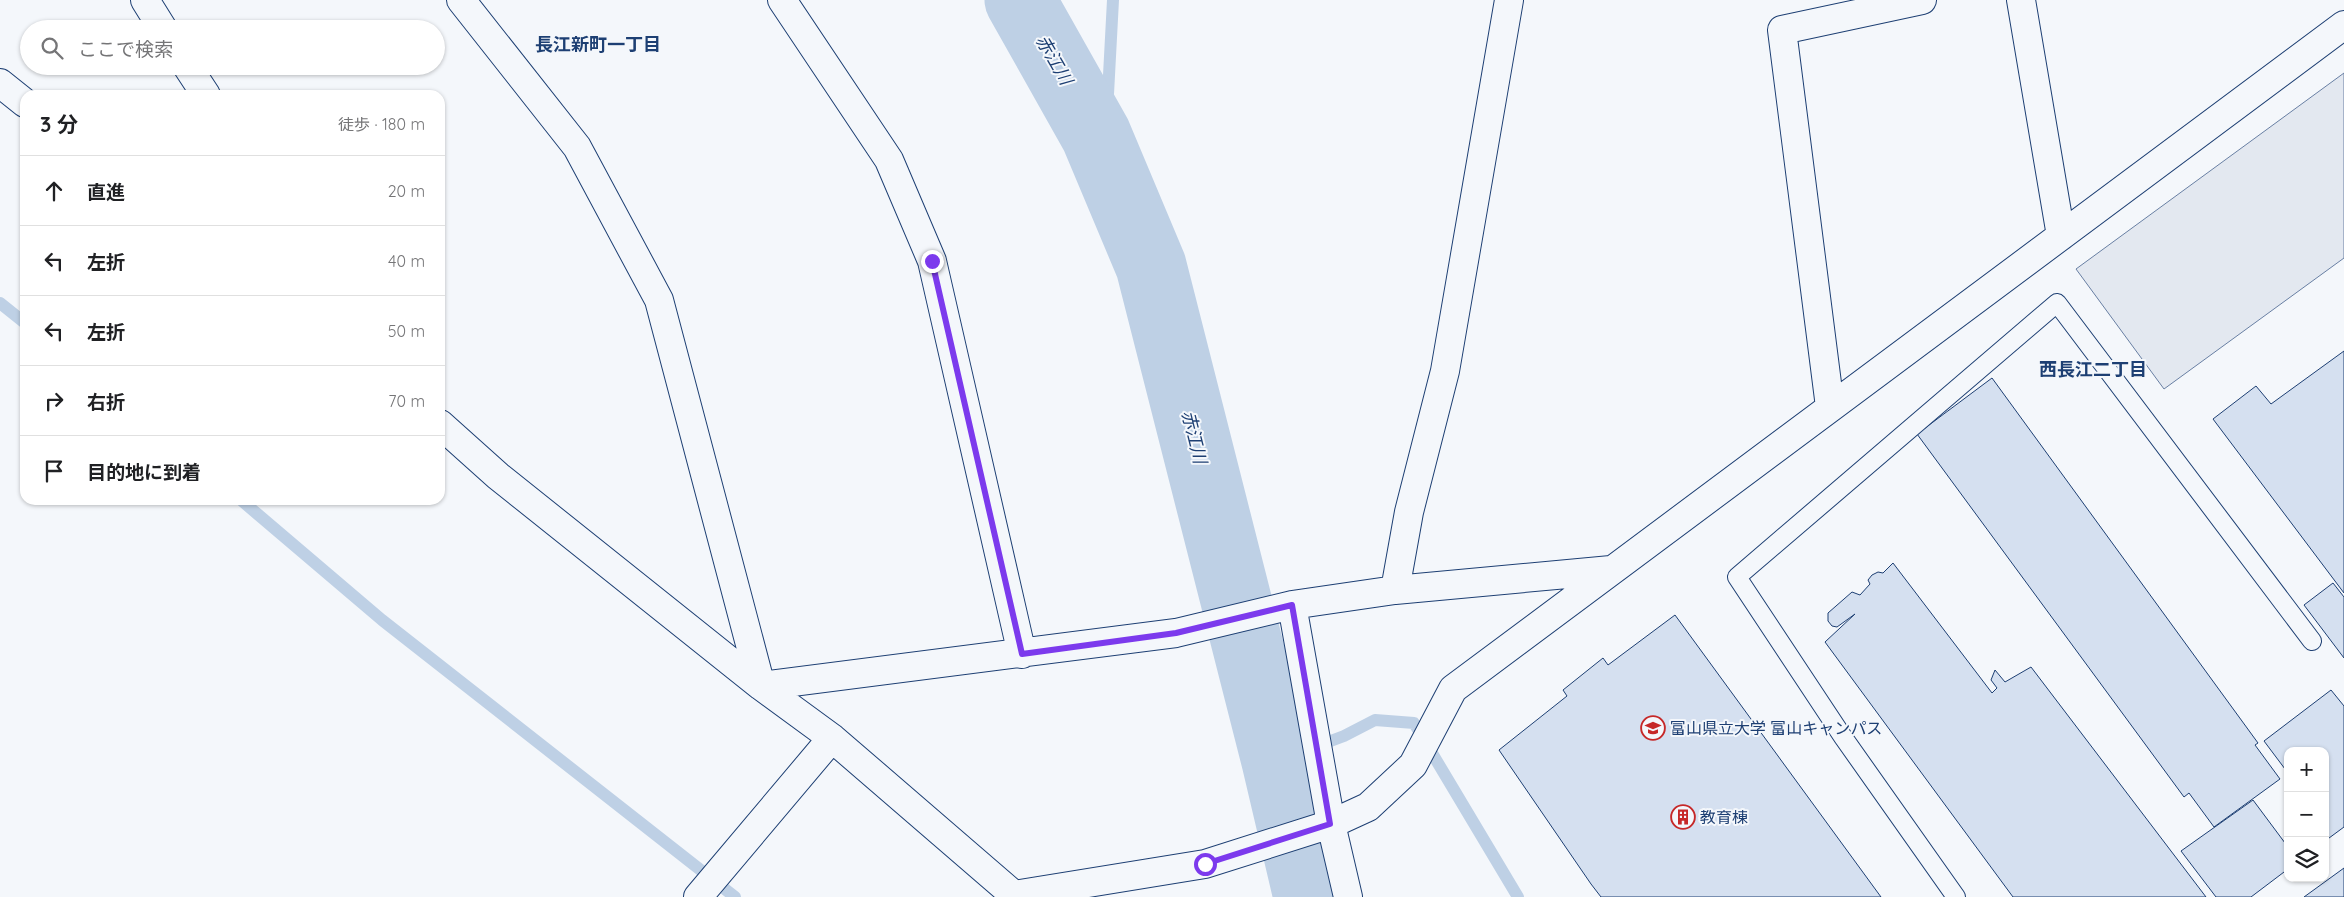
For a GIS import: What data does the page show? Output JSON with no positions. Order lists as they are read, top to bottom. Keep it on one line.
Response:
{"districts":["長江新町一丁目","西長江二丁目"],"water":["赤江川"],"places":{"school or university":["富山県立大学 富山キャンパス"],"building":["教育棟"]},"page":{"search":"ここで検索","heading":["3 分","徒歩 · 180 m"],"list":[["直進","20 m"],["左折","40 m"],["左折","50 m"],["右折","70 m"],"目的地に到着"],"map_buttons":["+","−"]}}
